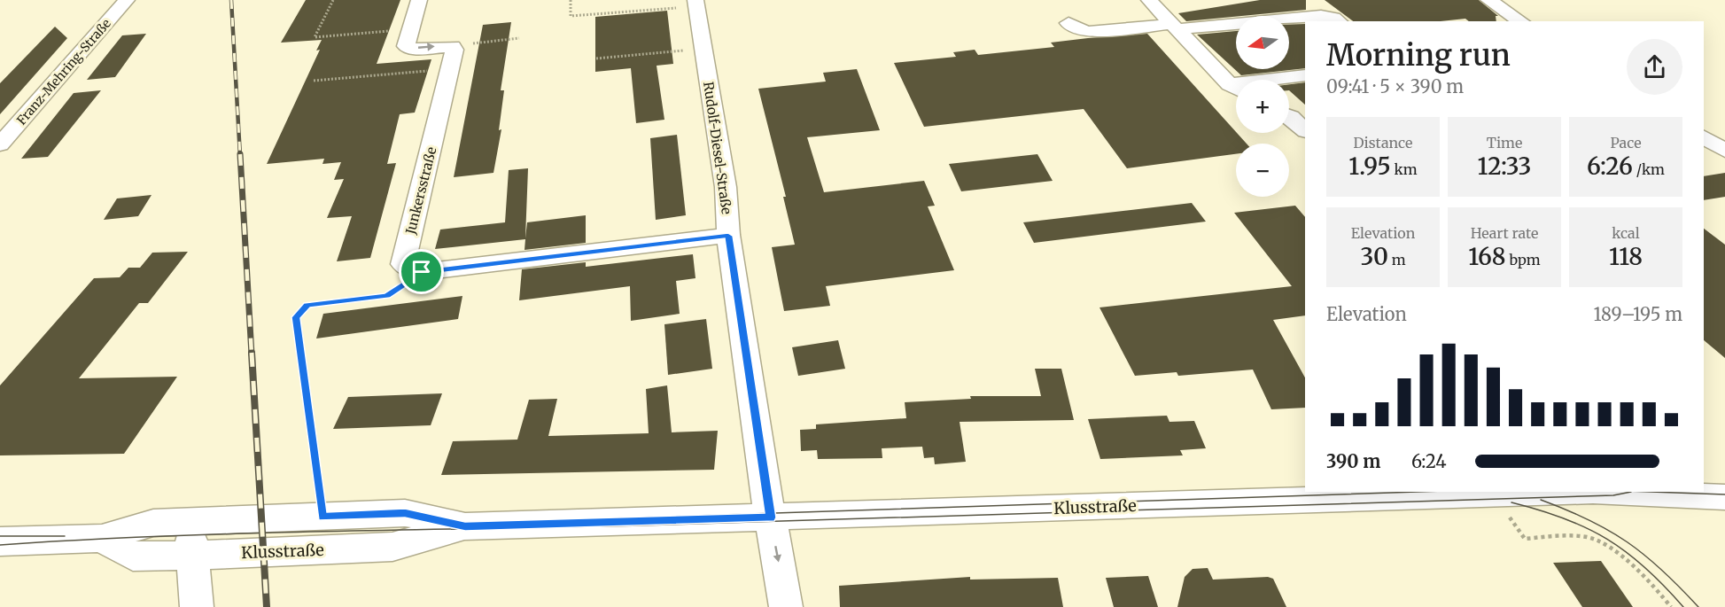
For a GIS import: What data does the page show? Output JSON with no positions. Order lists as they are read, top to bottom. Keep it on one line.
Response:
{"streets":{"street":["Franz-Mehring-Straße","Rudolf-Diesel-Straße","Junkersstraße","Klusstraße"]},"crossings":[["Rudolf-Diesel-Straße","Klusstraße"]],"north":"left","page":{"map_buttons":["+","−"],"heading":["Morning run","09:41 · 5 × 390 m"],"stats":[["Distance","1.95 km"],["Time","12:33"],["Pace","6:26 /km"],["Elevation","30 m"],["Heart rate","168 bpm"],["kcal","118"]],"chart":["Elevation","189–195 m"],"list":[{"name":"390 m","note":"6:24"}]}}
